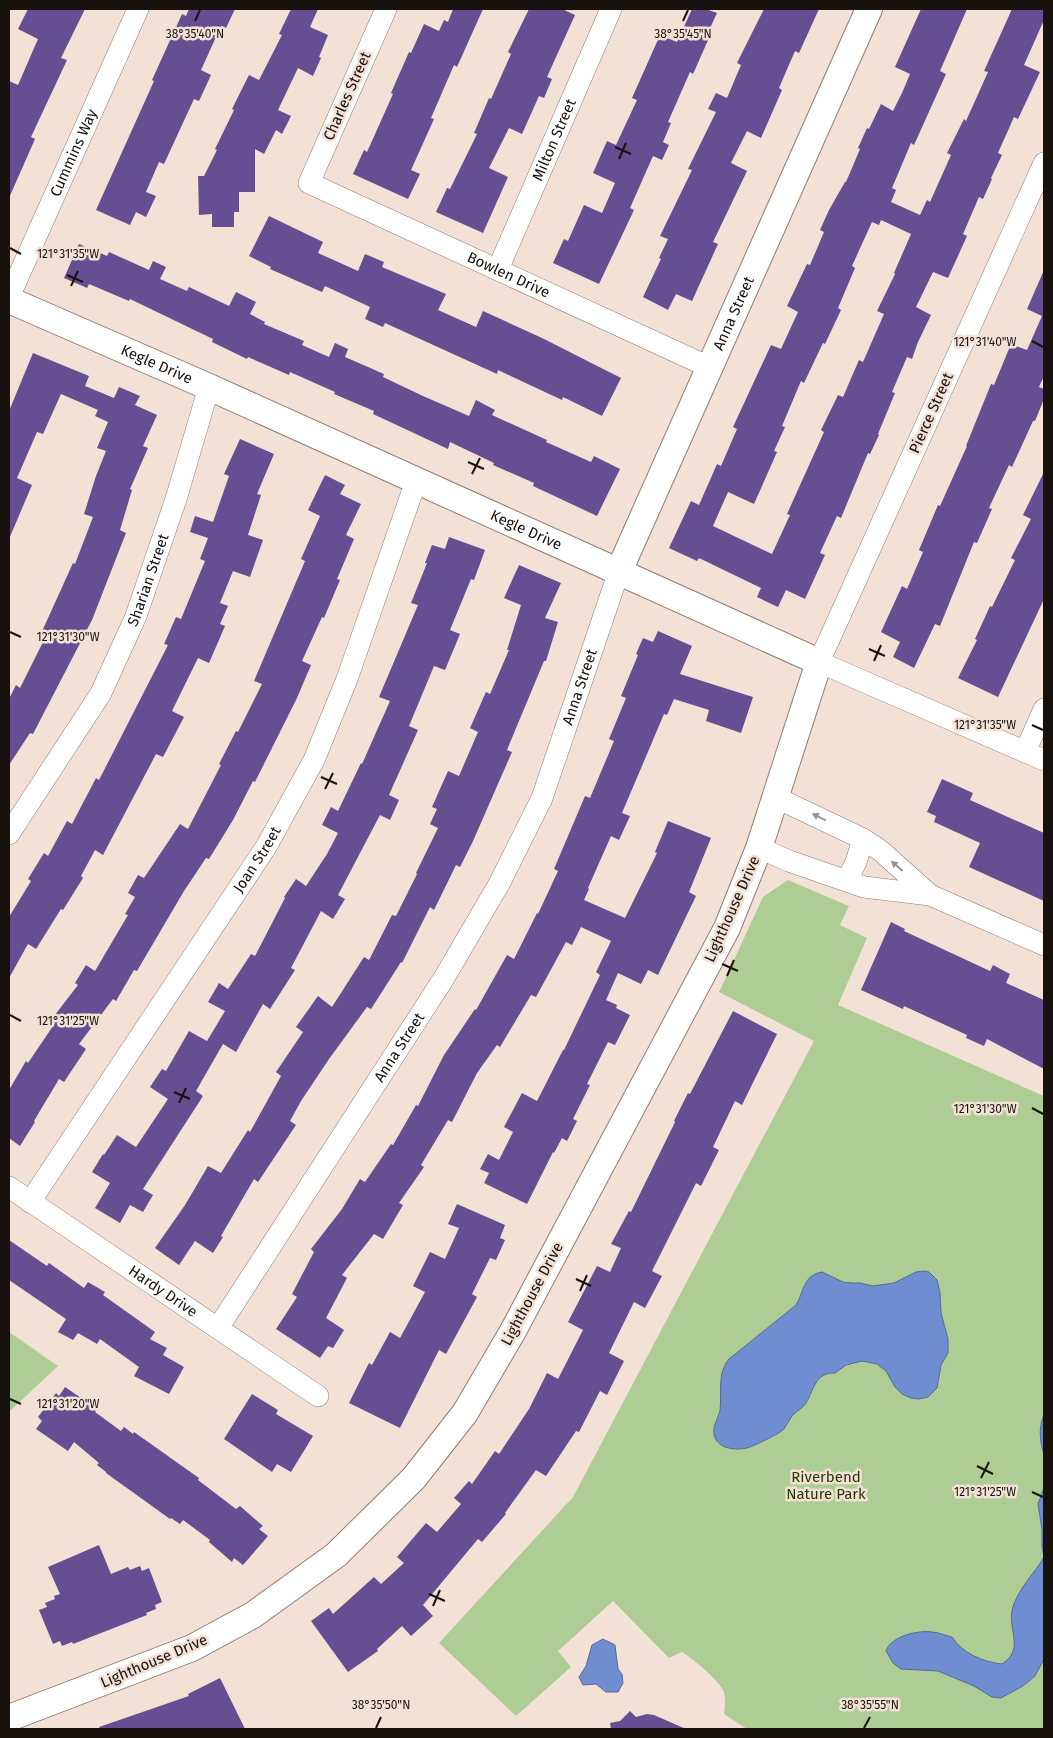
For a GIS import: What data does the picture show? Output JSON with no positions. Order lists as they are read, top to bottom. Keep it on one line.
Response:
{"streets":{"street":["Charles Street","Milton Street","Cummins Way","Bowlen Drive","Anna Street","Kegle Drive","Pierce Street","Sharian Street","Joan Street","Lighthouse Drive","Hardy Drive"]},"crossings":[["Charles Street","Bowlen Drive"],["Milton Street","Bowlen Drive"],["Cummins Way","Kegle Drive"],["Bowlen Drive","Anna Street"],["Anna Street","Kegle Drive"],["Anna Street","Hardy Drive"],["Kegle Drive","Pierce Street"],["Kegle Drive","Sharian Street"],["Kegle Drive","Joan Street"],["Kegle Drive","Lighthouse Drive"],["Pierce Street","Lighthouse Drive"],["Joan Street","Hardy Drive"]],"parks":["Riverbend Nature Park"],"coordinates":["38°35'40\"N","38°35'45\"N","121°31'35\"W","121°31'40\"W","121°31'30\"W","121°31'25\"W","121°31'20\"W","38°35'50\"N","38°35'55\"N"]}
